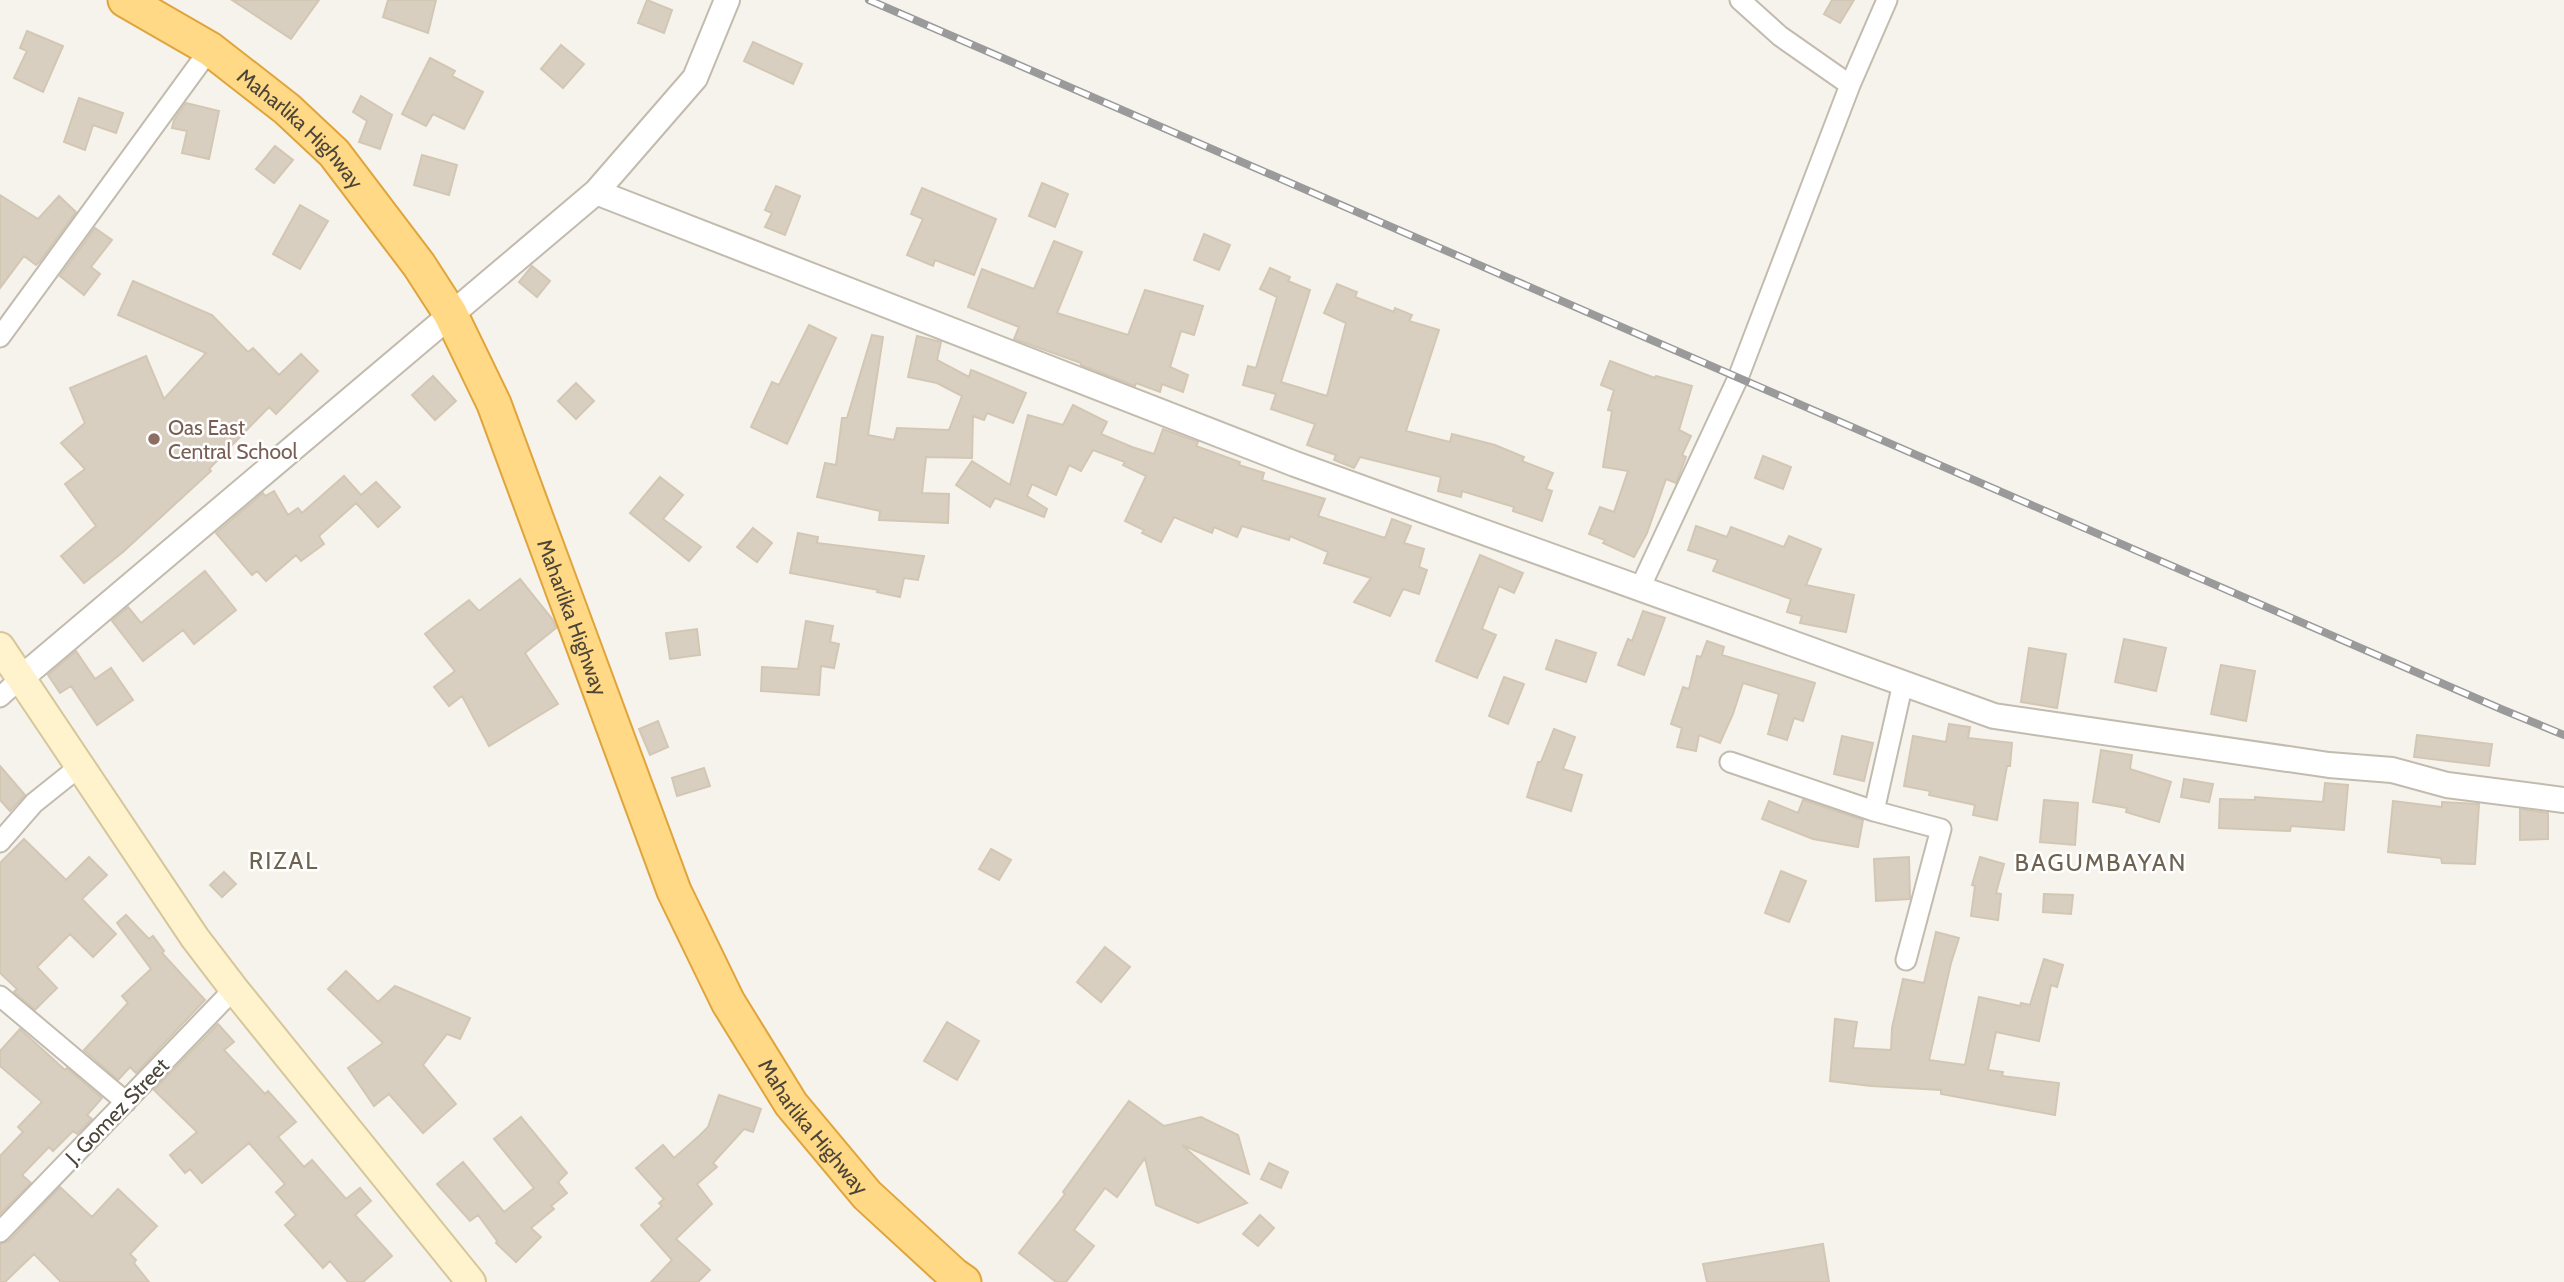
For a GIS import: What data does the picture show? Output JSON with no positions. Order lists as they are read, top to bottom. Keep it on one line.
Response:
{"streets":{"highway":["Maharlika Highway"],"street":["J. Gomez Street"]},"districts":["RIZAL","BAGUMBAYAN"],"places":["Oas East Central School"]}
